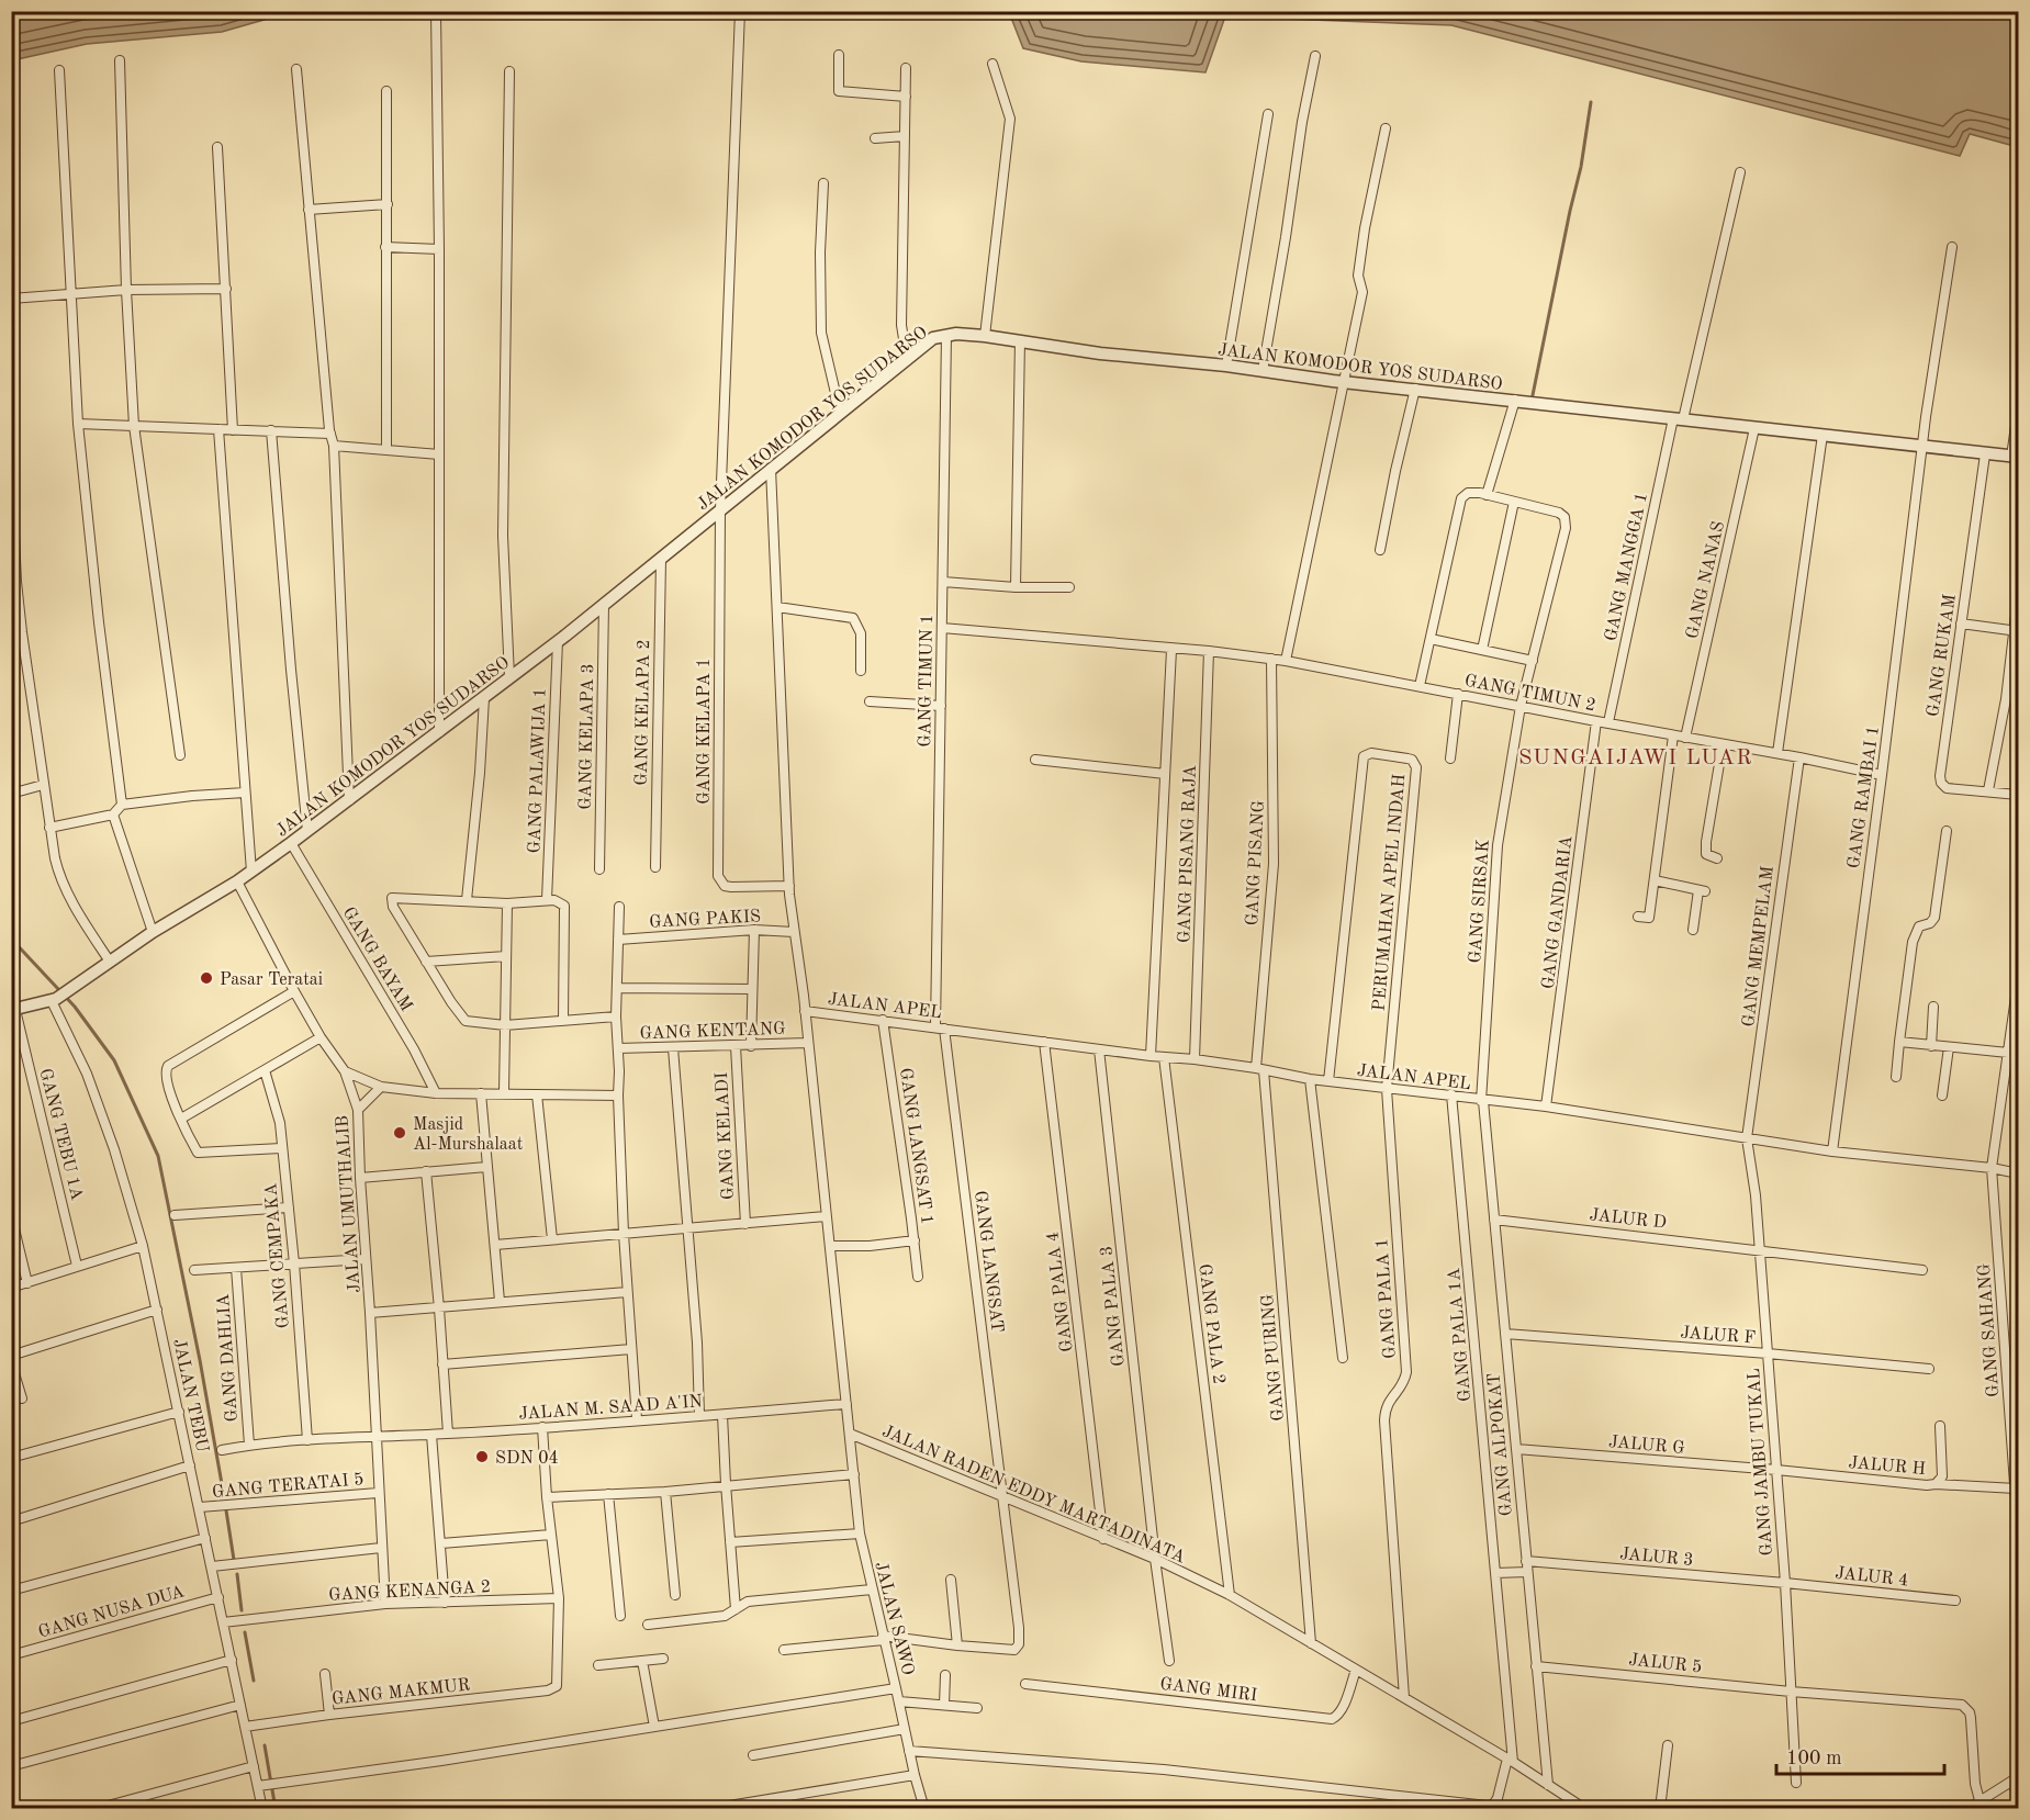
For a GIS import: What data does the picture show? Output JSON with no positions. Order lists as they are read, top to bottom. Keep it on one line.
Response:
{"streets":{"street":["JALAN KOMODOR YOS SUDARSO","GANG MANGGA 1","GANG NANAS","GANG RUKAM","GANG TIMUN 1","GANG TIMUN 2","GANG KELAPA 2","GANG KELAPA 1","GANG KELAPA 3","GANG PALAWIJA 1","GANG RAMBAI 1","GANG PISANG RAJA","GANG PISANG","PERUMAHAN APEL INDAH","GANG SIRSAK","GANG GANDARIA","GANG PAKIS","GANG MEMPELAM","GANG BAYAM","JALAN APEL","GANG KENTANG","GANG TEBU 1A","GANG KELADI","GANG LANGSAT 1","JALAN UMUTHALIB","JALUR D","GANG CEMPAKA","GANG LANGSAT","GANG PALA 4","GANG PALA 1","GANG PALA 3","GANG PALA 2","GANG SAHANG","JALUR F","GANG PALA 1A","GANG DAHLIA","GANG PURING","JALAN TEBU","JALAN M. SAAD A'IN","JALUR G","GANG ALPOKAT","GANG JAMBU TUKAL","JALUR H","GANG TERATAI 5","JALAN RADEN EDDY MARTADINATA","JALUR 3","JALUR 4","GANG KENANGA 2","GANG NUSA DUA","JALAN SAWO","JALUR 5","GANG MIRI","GANG MAKMUR"]},"crossings":[["JALAN KOMODOR YOS SUDARSO","GANG MANGGA 1"],["JALAN KOMODOR YOS SUDARSO","GANG NANAS"],["JALAN KOMODOR YOS SUDARSO","GANG RUKAM"],["JALAN KOMODOR YOS SUDARSO","GANG TIMUN 1"],["JALAN KOMODOR YOS SUDARSO","GANG KELAPA 2"],["JALAN KOMODOR YOS SUDARSO","GANG KELAPA 1"],["JALAN KOMODOR YOS SUDARSO","GANG KELAPA 3"],["JALAN KOMODOR YOS SUDARSO","GANG PALAWIJA 1"],["JALAN KOMODOR YOS SUDARSO","GANG RAMBAI 1"],["JALAN KOMODOR YOS SUDARSO","GANG BAYAM"],["JALAN KOMODOR YOS SUDARSO","GANG TEBU 1A"],["JALAN KOMODOR YOS SUDARSO","JALAN UMUTHALIB"],["JALAN KOMODOR YOS SUDARSO","JALAN TEBU"],["GANG MANGGA 1","GANG TIMUN 2"],["GANG NANAS","GANG TIMUN 2"],["GANG TIMUN 1","GANG TIMUN 2"],["GANG TIMUN 1","JALAN APEL"],["GANG TIMUN 1","GANG LANGSAT"],["GANG TIMUN 2","GANG RAMBAI 1"],["GANG TIMUN 2","GANG PISANG RAJA"],["GANG TIMUN 2","GANG PISANG"],["GANG TIMUN 2","GANG SIRSAK"],["GANG TIMUN 2","GANG GANDARIA"],["GANG TIMUN 2","GANG MEMPELAM"],["GANG RAMBAI 1","JALAN APEL"],["GANG PISANG RAJA","JALAN APEL"],["GANG PISANG","JALAN APEL"],["GANG PISANG","GANG PURING"],["PERUMAHAN APEL INDAH","JALAN APEL"],["PERUMAHAN APEL INDAH","GANG PALA 1"],["GANG SIRSAK","JALAN APEL"],["GANG SIRSAK","GANG ALPOKAT"],["GANG GANDARIA","JALAN APEL"],["GANG MEMPELAM","JALAN APEL"],["GANG MEMPELAM","GANG JAMBU TUKAL"],["JALAN APEL","GANG LANGSAT 1"],["JALAN APEL","GANG LANGSAT"],["JALAN APEL","GANG PALA 4"],["JALAN APEL","GANG PALA 1"],["JALAN APEL","GANG PALA 3"],["JALAN APEL","GANG PALA 2"],["JALAN APEL","GANG SAHANG"],["JALAN APEL","GANG PALA 1A"],["JALAN APEL","GANG PURING"],["JALAN APEL","GANG ALPOKAT"],["JALAN APEL","GANG JAMBU TUKAL"],["GANG KENTANG","GANG KELADI"],["JALAN UMUTHALIB","JALAN M. SAAD A'IN"],["JALAN UMUTHALIB","GANG TERATAI 5"],["JALAN UMUTHALIB","GANG KENANGA 2"],["JALUR D","GANG ALPOKAT"],["JALUR D","GANG JAMBU TUKAL"],["GANG CEMPAKA","JALAN M. SAAD A'IN"],["GANG LANGSAT","JALAN RADEN EDDY MARTADINATA"],["GANG PALA 4","JALAN RADEN EDDY MARTADINATA"],["GANG PALA 1","JALAN RADEN EDDY MARTADINATA"],["GANG PALA 3","JALAN RADEN EDDY MARTADINATA"],["GANG PALA 2","JALAN RADEN EDDY MARTADINATA"],["JALUR F","GANG ALPOKAT"],["JALUR F","GANG JAMBU TUKAL"],["GANG PALA 1A","JALAN RADEN EDDY MARTADINATA"],["GANG PALA 1A","JALAN SAWO"],["GANG DAHLIA","JALAN M. SAAD A'IN"],["GANG PURING","JALAN RADEN EDDY MARTADINATA"],["JALAN TEBU","GANG TERATAI 5"],["JALAN TEBU","GANG KENANGA 2"],["JALAN TEBU","GANG NUSA DUA"],["JALAN TEBU","GANG MAKMUR"],["JALUR G","GANG ALPOKAT"],["JALUR G","GANG JAMBU TUKAL"],["JALUR G","JALUR H"],["GANG ALPOKAT","JALAN RADEN EDDY MARTADINATA"],["GANG ALPOKAT","JALUR 3"],["GANG ALPOKAT","JALUR 5"],["GANG JAMBU TUKAL","JALUR H"],["GANG JAMBU TUKAL","JALUR 3"],["GANG JAMBU TUKAL","JALUR 4"],["GANG JAMBU TUKAL","JALUR 5"],["JALAN RADEN EDDY MARTADINATA","JALAN SAWO"],["JALAN RADEN EDDY MARTADINATA","GANG MIRI"],["JALUR 3","JALUR 4"],["GANG KENANGA 2","GANG MAKMUR"]],"districts":["SUNGAIJAWI LUAR"],"places":["Pasar Teratai","Masjid Al-Murshalaat","SDN 04"],"scale_bar":"100 m"}
